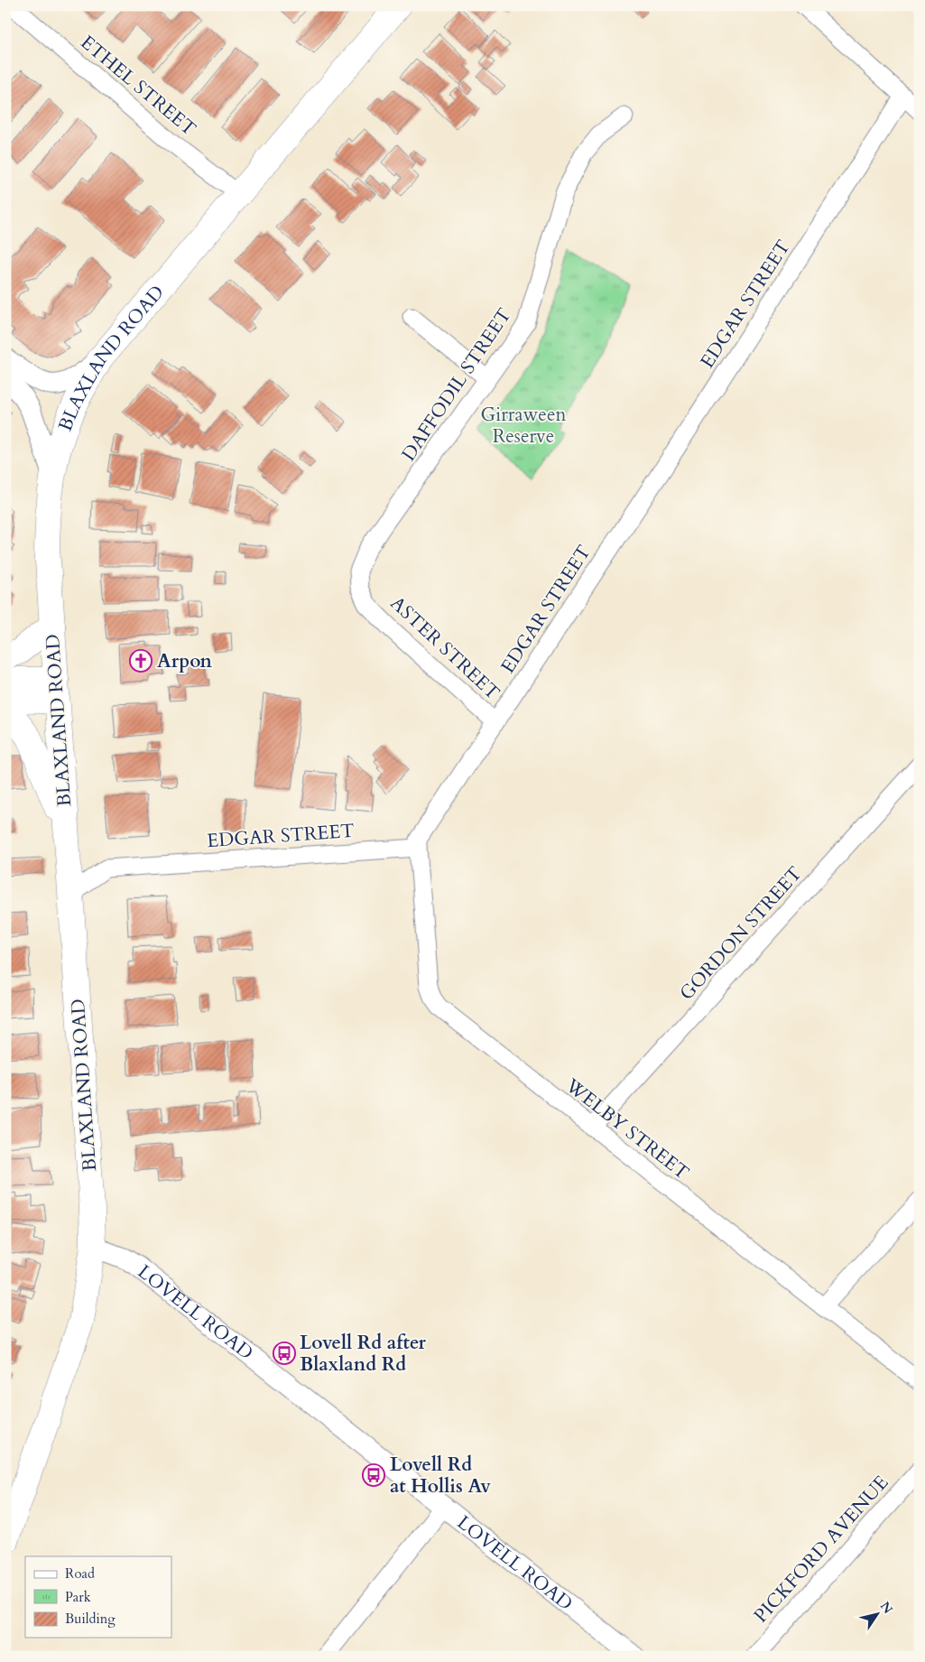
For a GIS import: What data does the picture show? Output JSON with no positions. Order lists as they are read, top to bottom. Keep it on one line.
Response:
{"streets":{"main road":["BLAXLAND ROAD"],"street":["ETHEL STREET","EDGAR STREET","DAFFODIL STREET","ASTER STREET","GORDON STREET","WELBY STREET","LOVELL ROAD","PICKFORD AVENUE"]},"crossings":[["ETHEL STREET","BLAXLAND ROAD"],["EDGAR STREET","BLAXLAND ROAD"],["EDGAR STREET","ASTER STREET"],["EDGAR STREET","WELBY STREET"],["BLAXLAND ROAD","LOVELL ROAD"],["DAFFODIL STREET","ASTER STREET"],["GORDON STREET","WELBY STREET"]],"parks":["Girraween Reserve"],"places":{"church":["Arpon"],"bus stop":["Lovell Rd after Blaxland Rd","Lovell Rd at Hollis Av"]},"legend":["Road","Park","Building"],"north":"top right"}
